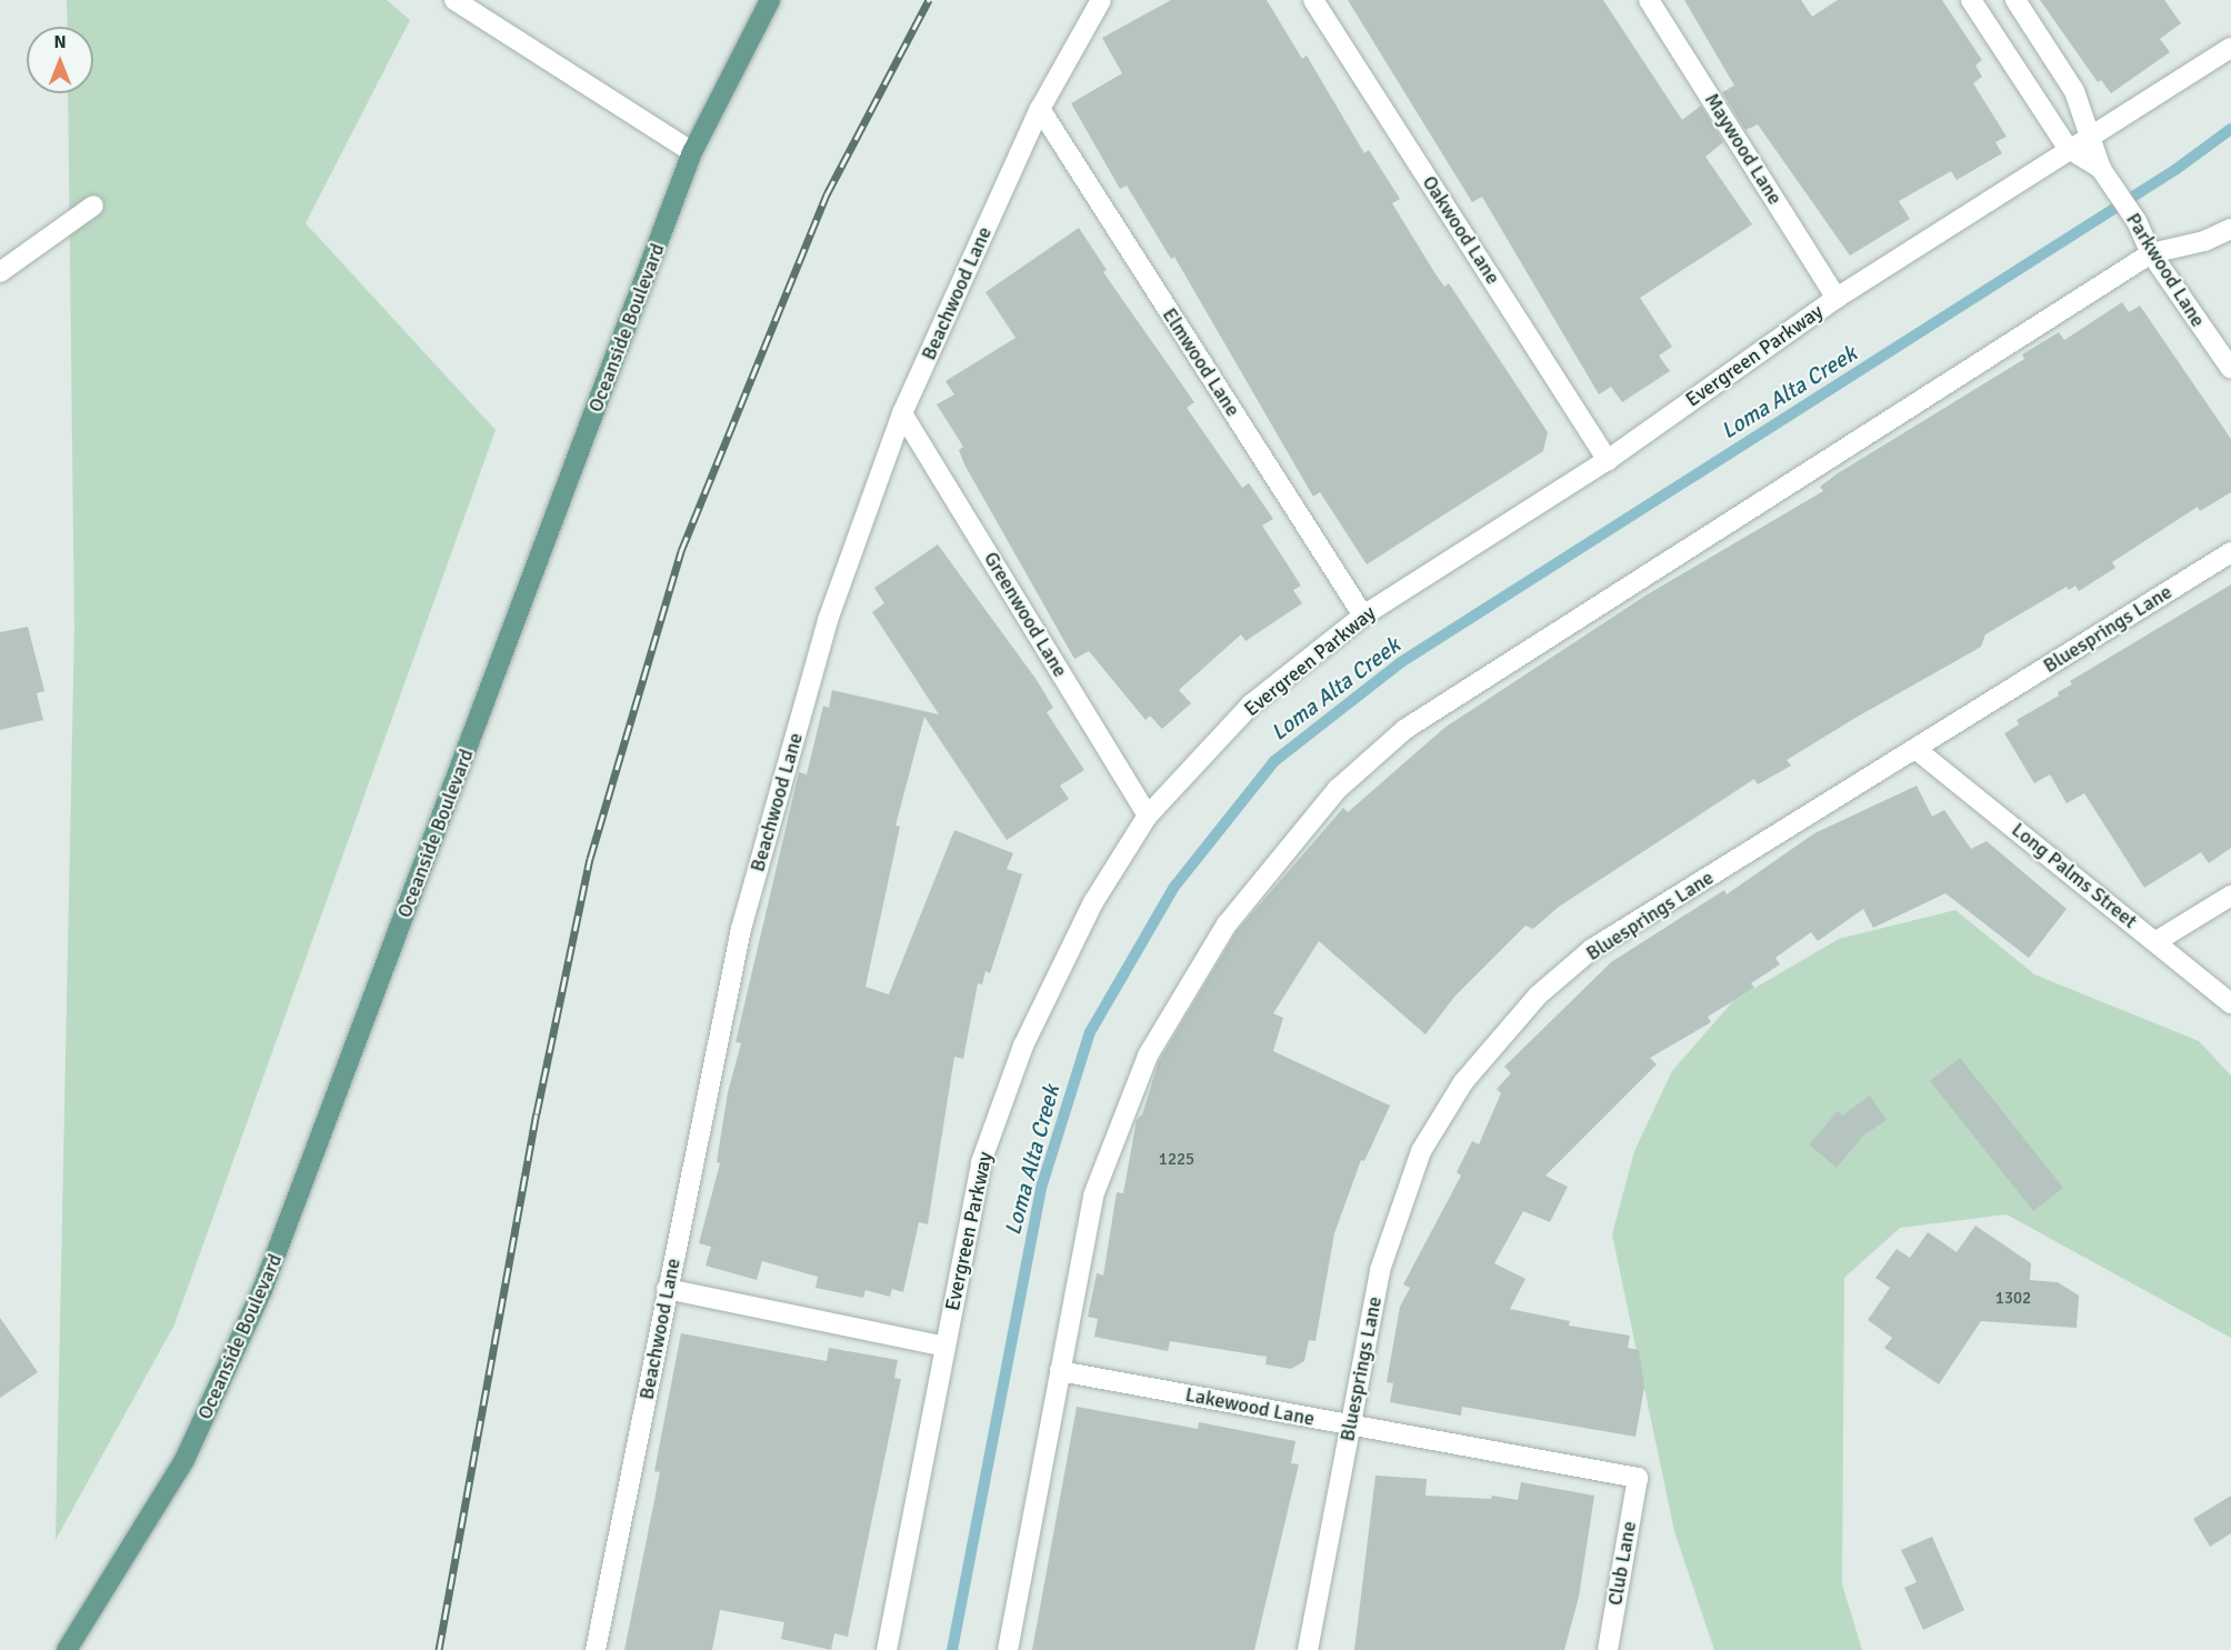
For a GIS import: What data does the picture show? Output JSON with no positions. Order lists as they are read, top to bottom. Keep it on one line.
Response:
{"streets":{"main road":["Oceanside Boulevard"],"street":["Maywood Lane","Oakwood Lane","Parkwood Lane","Beachwood Lane","Evergreen Parkway","Elmwood Lane","Greenwood Lane","Bluesprings Lane","Long Palms Street","Lakewood Lane","Club Lane"]},"crossings":[["Maywood Lane","Evergreen Parkway"],["Oakwood Lane","Evergreen Parkway"],["Parkwood Lane","Evergreen Parkway"],["Beachwood Lane","Elmwood Lane"],["Beachwood Lane","Greenwood Lane"],["Evergreen Parkway","Elmwood Lane"],["Evergreen Parkway","Greenwood Lane"],["Bluesprings Lane","Long Palms Street"],["Bluesprings Lane","Lakewood Lane"],["Lakewood Lane","Club Lane"]],"water":["Loma Alta Creek"],"house_numbers":["1225","1302"],"north":"top"}
